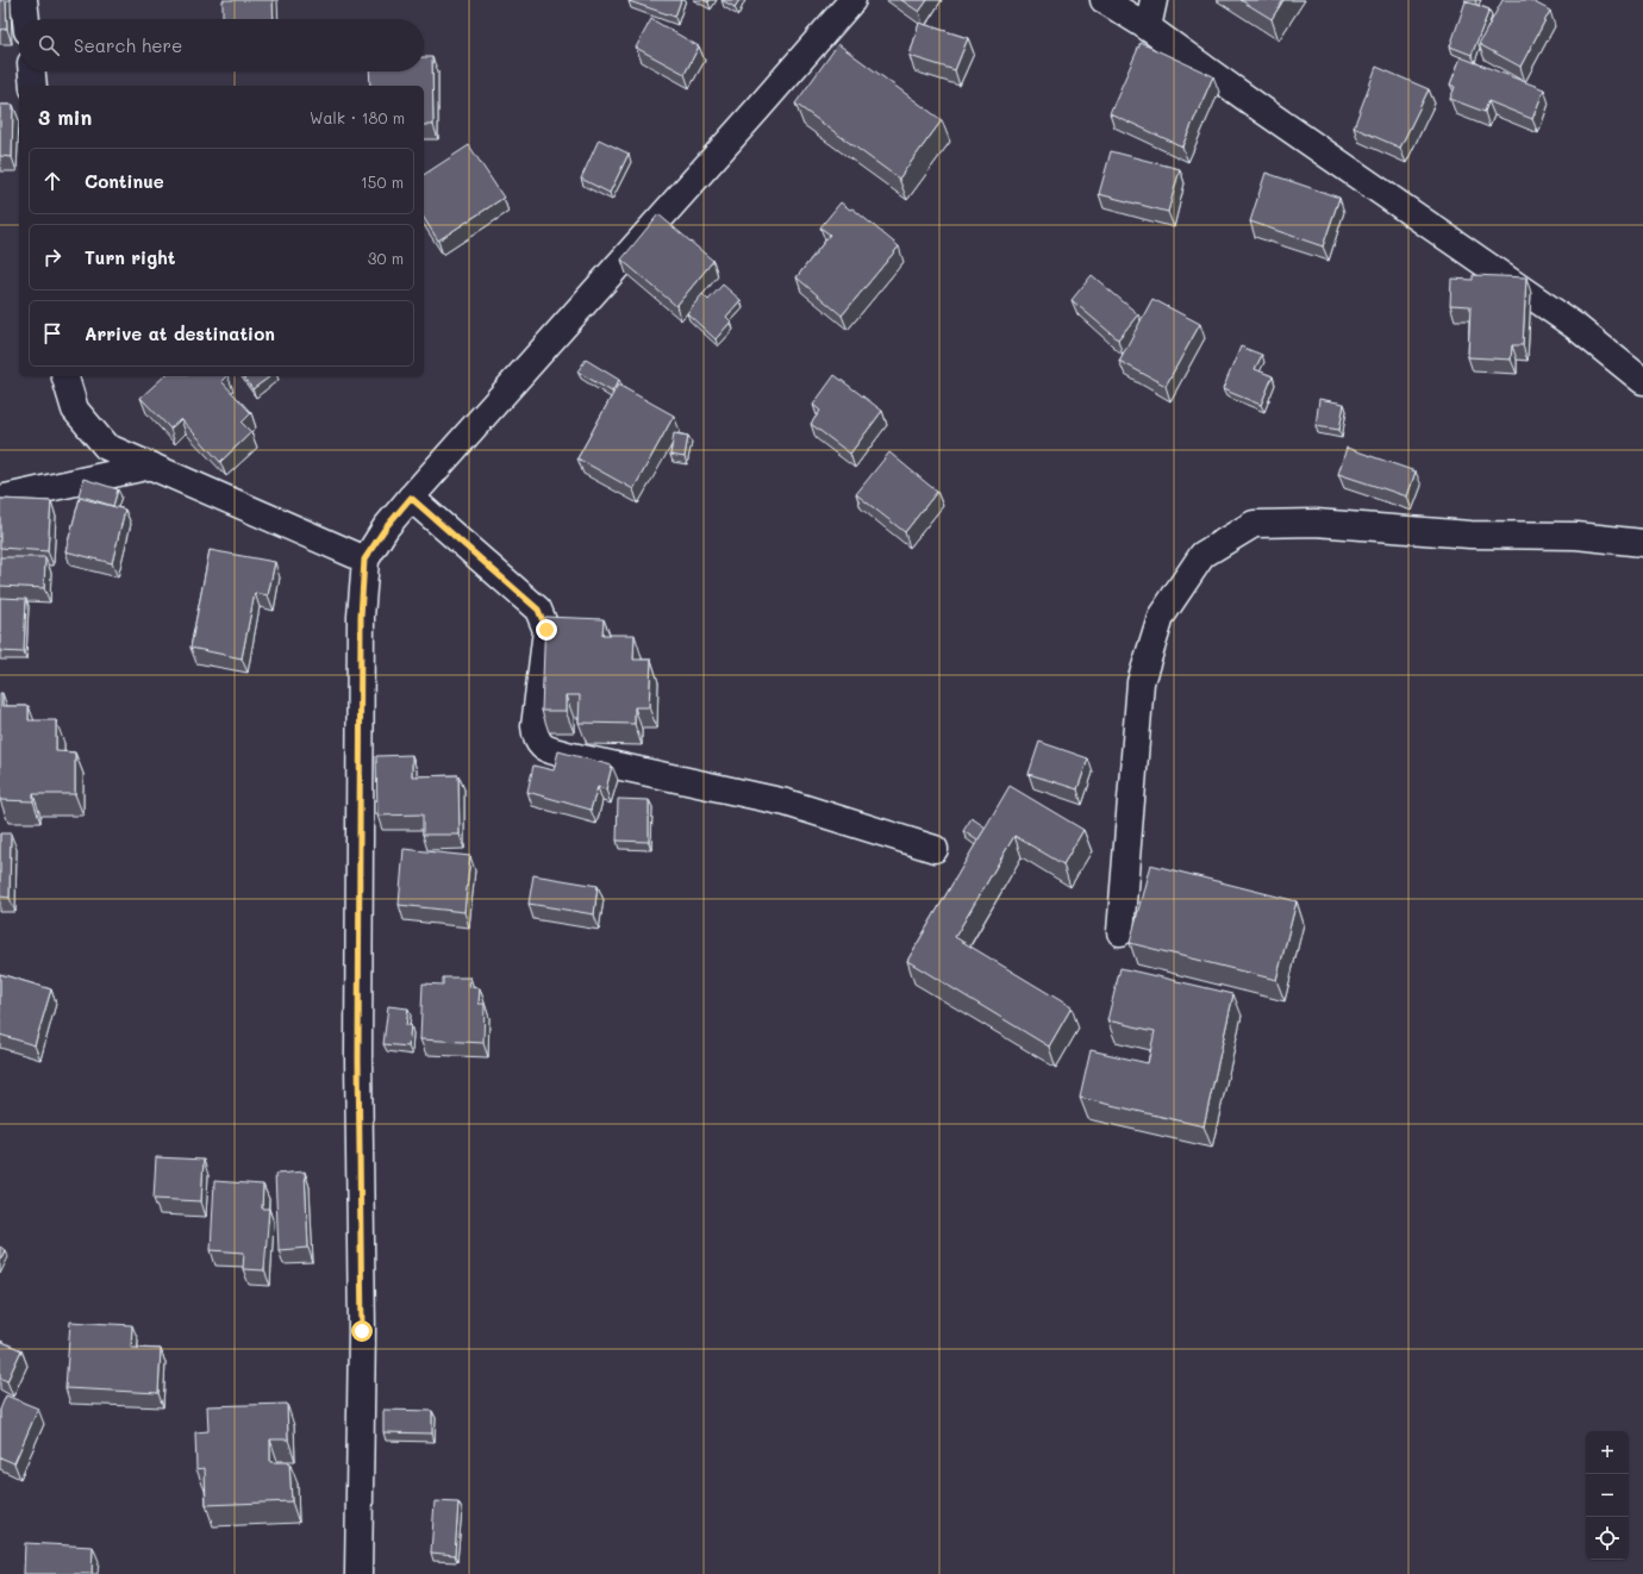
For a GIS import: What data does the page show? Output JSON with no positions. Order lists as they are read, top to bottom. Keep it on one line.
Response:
{"page":{"search":"Search here","heading":["3 min","Walk · 180 m"],"list":[["Continue","150 m"],["Turn right","30 m"],"Arrive at destination"],"map_buttons":["+","−"]}}
